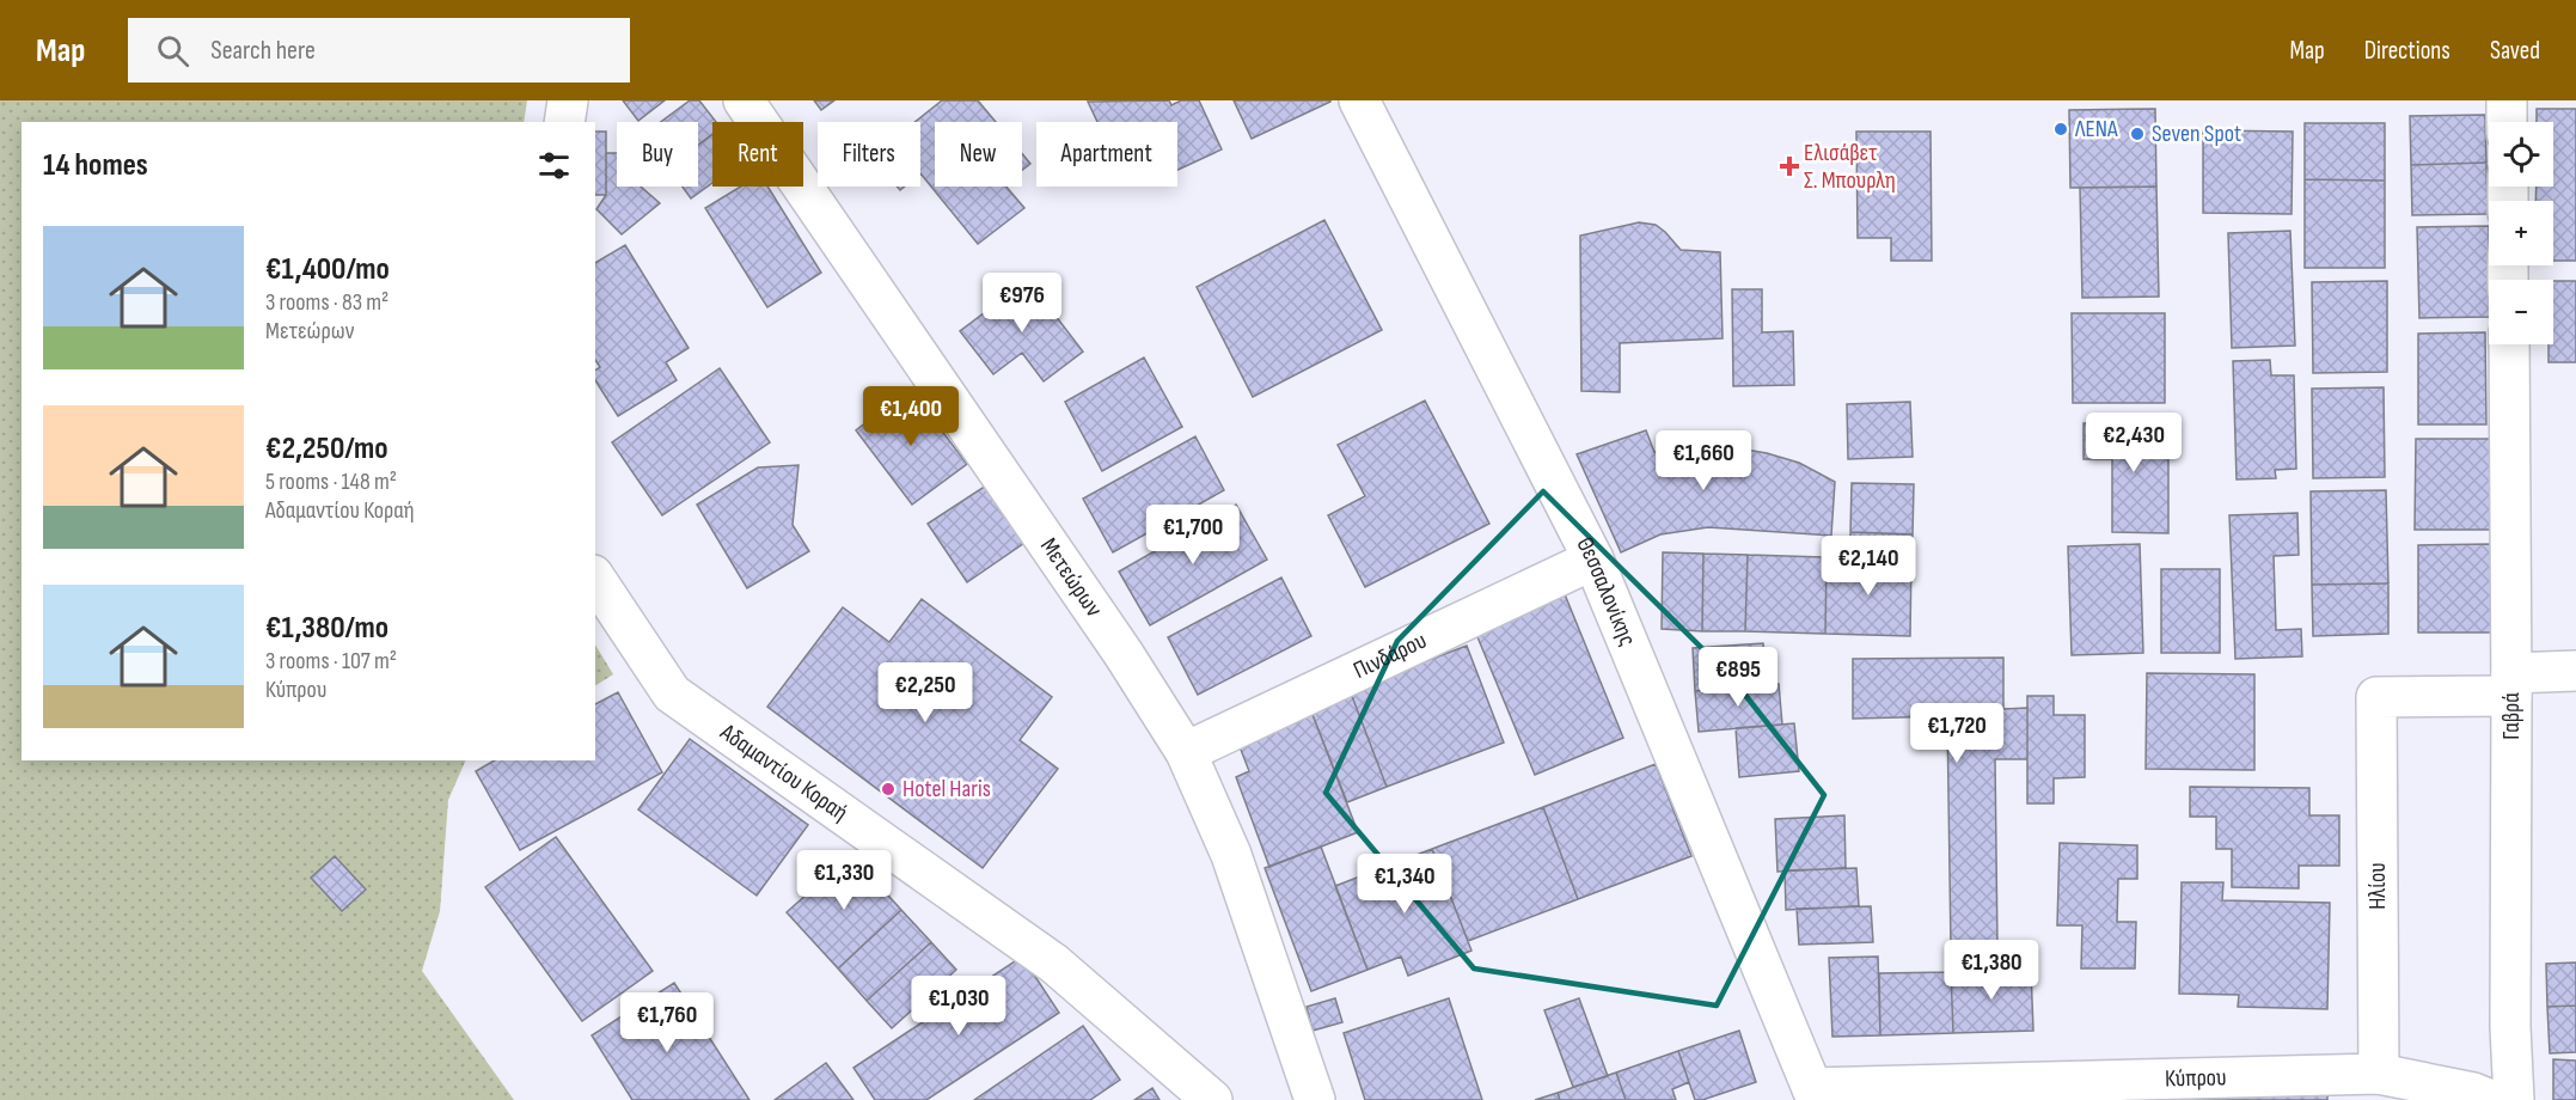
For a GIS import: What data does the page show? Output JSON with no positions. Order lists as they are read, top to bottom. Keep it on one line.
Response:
{"streets":{"street":["Μετεώρων","Θεσσαλονίκης","Πινδάρου","Γαβρά","Αδαμαντίου Κοραή","Ηλίου","Κύπρου"]},"crossings":[["Μετεώρων","Πινδάρου"],["Θεσσαλονίκης","Πινδάρου"],["Θεσσαλονίκης","Κύπρου"],["Γαβρά","Ηλίου"],["Ηλίου","Κύπρου"]],"places":{"other":["ΛΕΝΑ","Seven Spot","Hotel Haris"],"health":["Ελισάβετ Σ. Μπουρλη"]},"page":{"header":"Map","search":"Search here","nav":["Map","Directions","Saved"],"map_buttons":["+","−"],"chip":["Buy","Rent","Filters","New","Apartment"],"heading":"14 homes","list":[{"name":"€1,400/mo","note":"3 rooms · 83 m² · Μετεώρων"},{"name":"€2,250/mo","note":"5 rooms · 148 m² · Αδαμαντίου Κοραή"},{"name":"€1,380/mo","note":"3 rooms · 107 m² · Κύπρου"}],"price":["€976","€1,400","€2,430","€1,660","€1,700","€2,140","€895","€2,250","€1,720","€1,330","€1,340","€1,380","€1,030","€1,760"]}}
